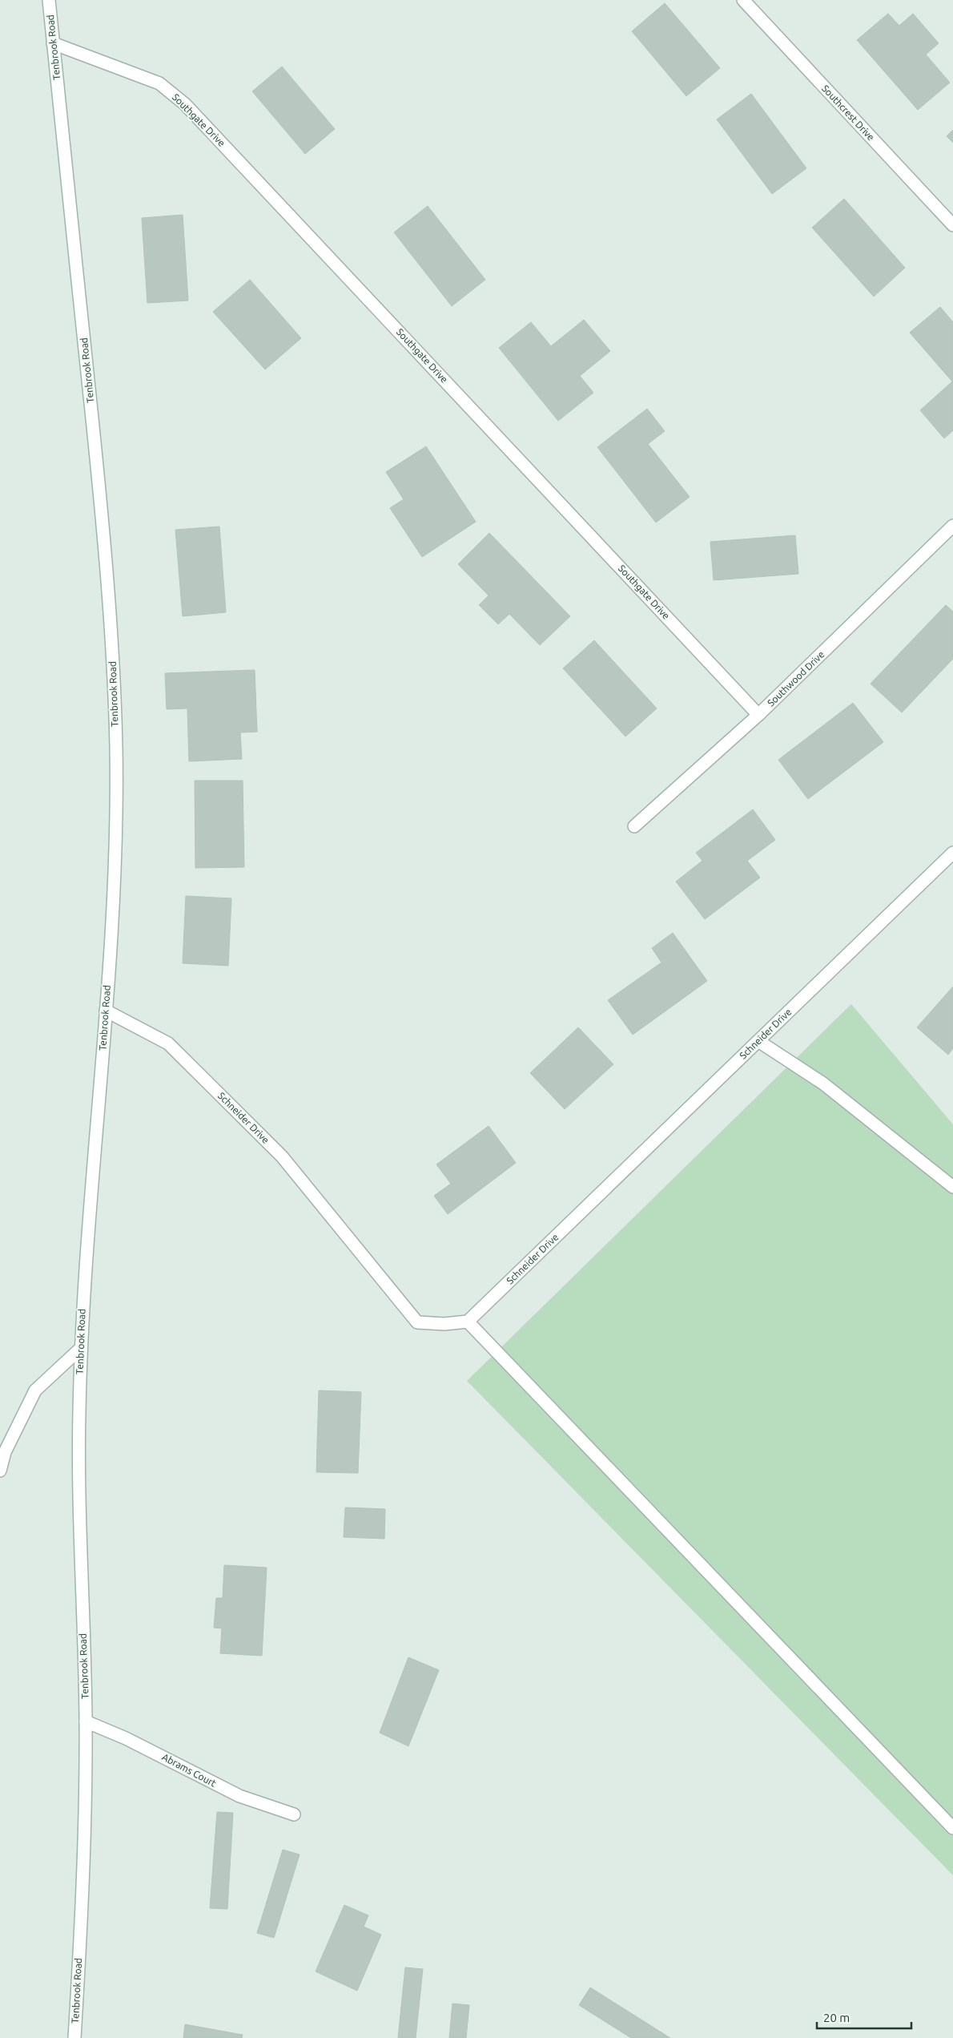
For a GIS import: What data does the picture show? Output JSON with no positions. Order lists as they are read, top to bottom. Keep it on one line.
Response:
{"streets":{"street":["Tenbrook Road","Southcrest Drive","Southgate Drive","Southwood Drive","Schneider Drive","Abrams Court"]},"crossings":[["Tenbrook Road","Southgate Drive"],["Tenbrook Road","Schneider Drive"],["Tenbrook Road","Abrams Court"],["Southgate Drive","Southwood Drive"]],"scale_bar":"20 m"}
